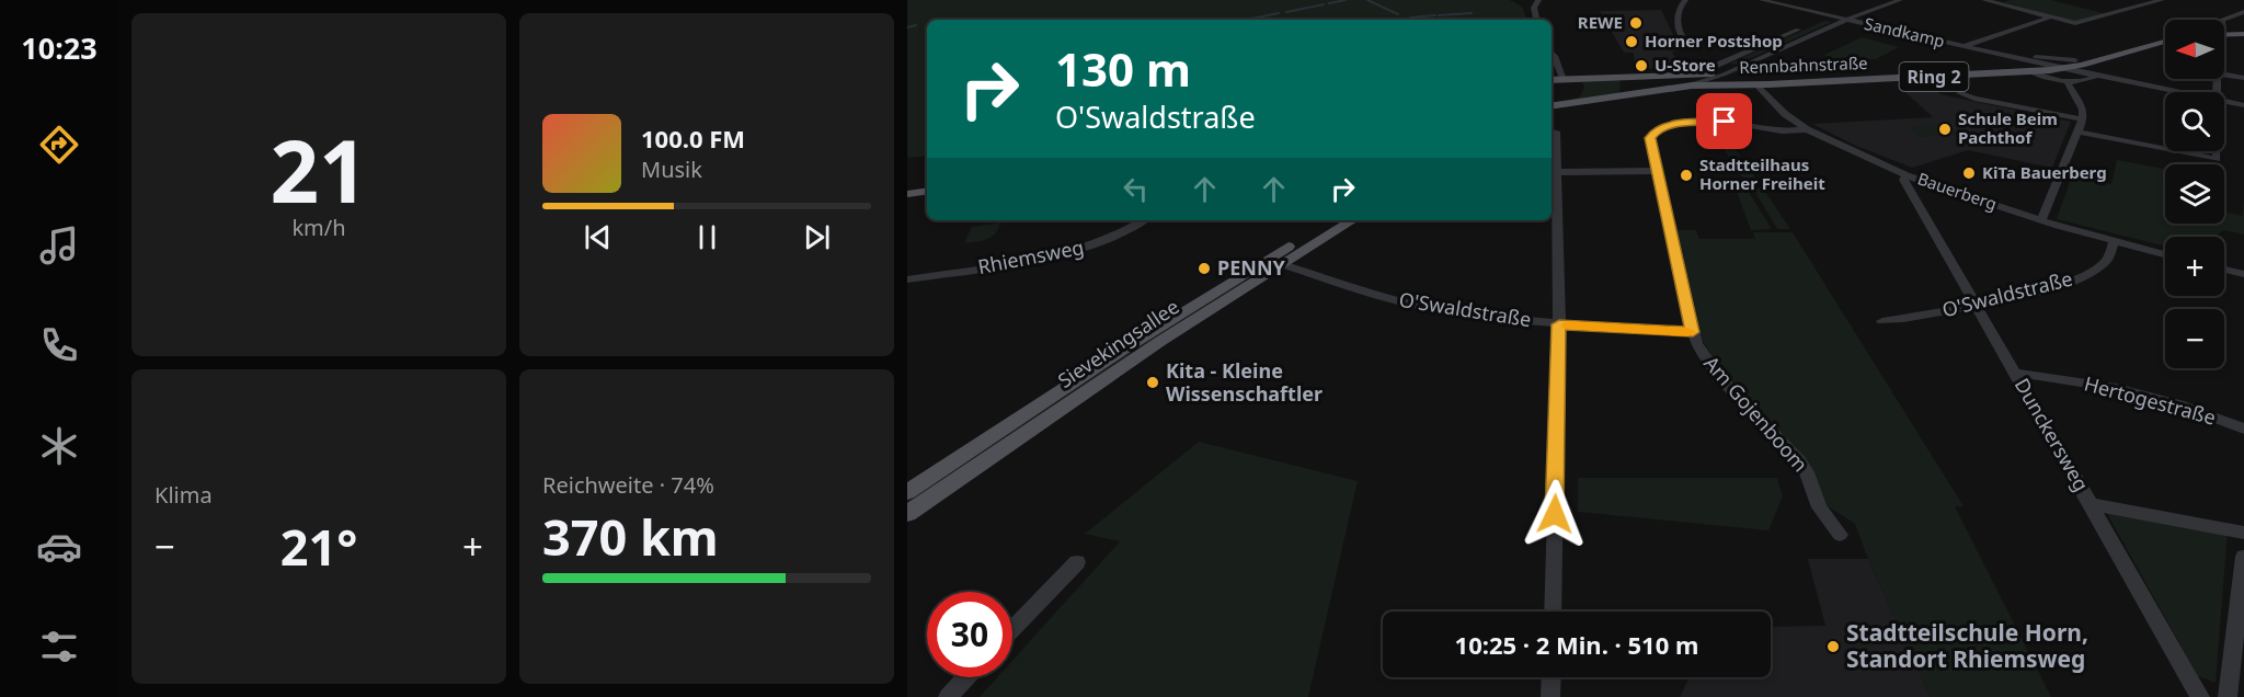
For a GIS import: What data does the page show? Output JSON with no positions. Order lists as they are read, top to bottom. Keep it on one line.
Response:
{"streets":{"main road":["Rennbahnstraße","Ring 2","Sievekingsallee"],"street":["Sandkamp","Bauerberg","Rhiemsweg","O'Swaldstraße","Hertogestraße","Am Gojenboom","Dunckersweg"]},"crossings":[["Sandkamp","Rennbahnstraße"],["Sandkamp","Ring 2"],["Rennbahnstraße","Ring 2"],["Rennbahnstraße","Bauerberg"],["Bauerberg","O'Swaldstraße"],["Bauerberg","Am Gojenboom"],["Bauerberg","Dunckersweg"],["O'Swaldstraße","Sievekingsallee"],["O'Swaldstraße","Am Gojenboom"],["O'Swaldstraße","Dunckersweg"],["Hertogestraße","Dunckersweg"]],"places":["REWE","Horner Postshop","U-Store","Schule Beim Pachthof","KiTa Bauerberg","Stadtteilhaus Horner Freiheit","PENNY","Kita - Kleine Wissenschaftler","Stadtteilschule Horn, Standort Rhiemsweg"],"north":"left","page":{"tabs":"10:23","tile":[["21","km/h"],"Klima",["Reichweite · 74%","370 km"]],"map_buttons":["+","−"],"turn":["130 m","O'Swaldstraße"],"song":["100.0 FM","Musik"],"heat":["−","21°","+"],"limit":"30","trip":"10:25 · 2 Min. · 510 m"}}
